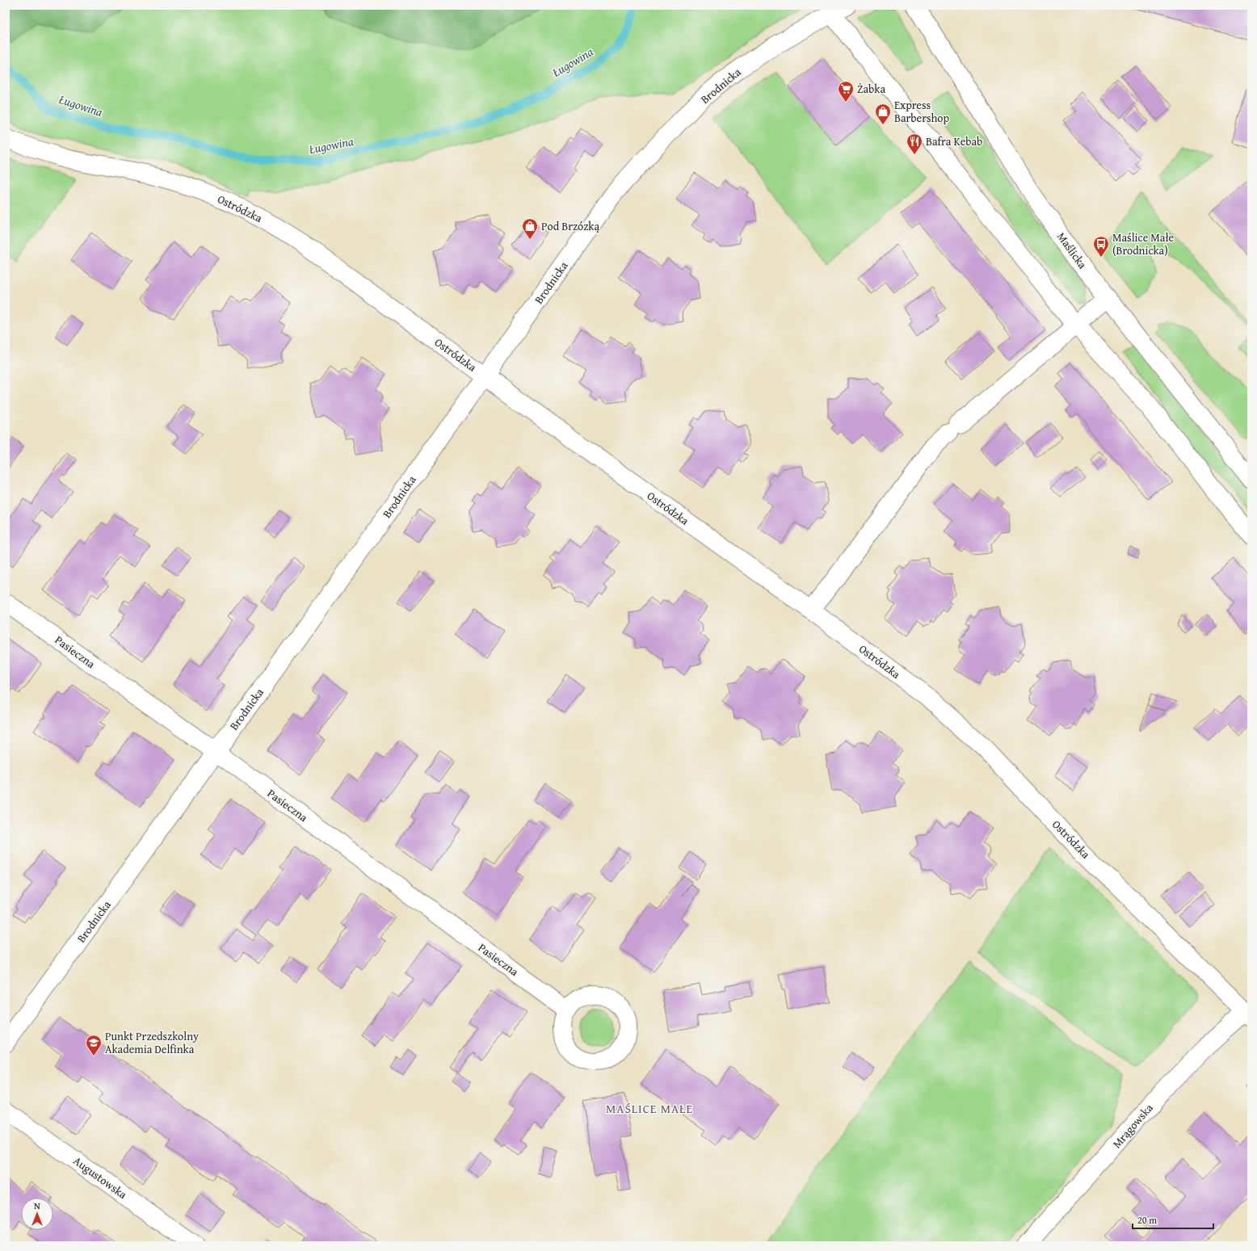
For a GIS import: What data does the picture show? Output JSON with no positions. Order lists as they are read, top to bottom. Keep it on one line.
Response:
{"streets":{"street":["Brodnicka","Ostródzka","Maślicka","Pasieczna","Mrągowska","Augustowska"]},"crossings":[["Brodnicka","Ostródzka"],["Brodnicka","Pasieczna"],["Ostródzka","Mrągowska"]],"districts":["MAŚLICE MAŁE"],"water":["Ługowina"],"places":{"supermarket":["Żabka"],"shop":["Express Barbershop","Pod Brzózką"],"restaurant":["Bafra Kebab"],"bus stop":["Maślice Małe (Brodnicka)"],"school or university":["Punkt Przedszkolny Akademia Delfinka"]},"scale_bar":"20 m","north":"top"}
